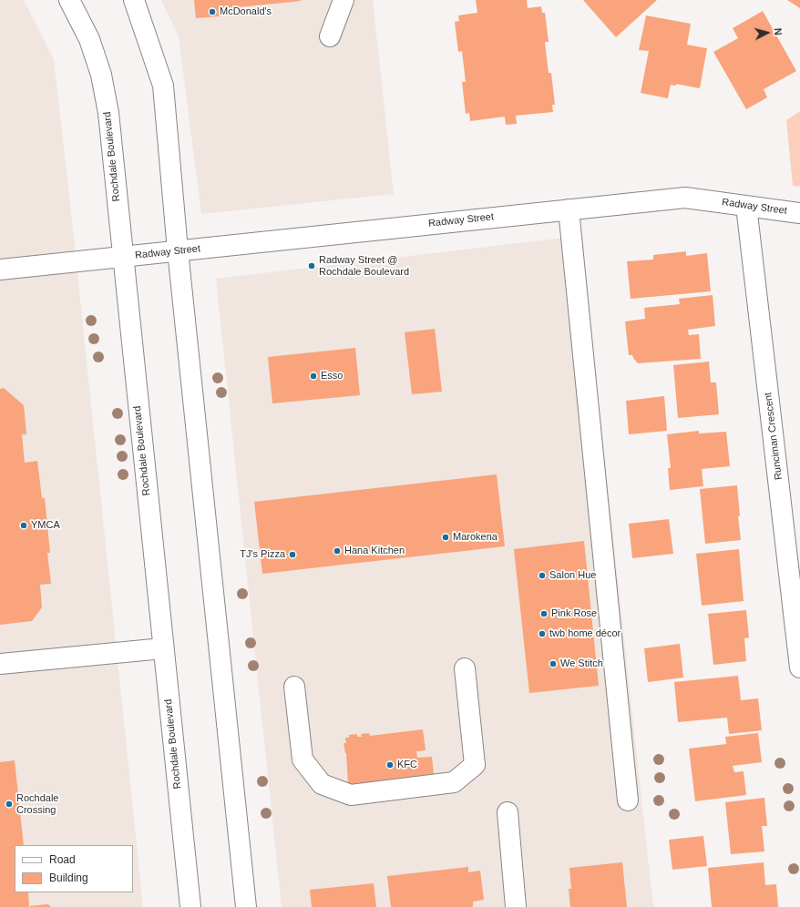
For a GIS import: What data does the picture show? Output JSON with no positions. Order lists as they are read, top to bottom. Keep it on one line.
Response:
{"streets":{"main road":["Rochdale Boulevard","Radway Street","Runciman Crescent"]},"crossings":[["Rochdale Boulevard","Radway Street"],["Radway Street","Runciman Crescent"]],"places":["McDonald's","Radway Street @ Rochdale Boulevard","Esso","YMCA","Marokena","Hana Kitchen","TJ's Pizza","Salon Hue","Pink Rose","twb home décor","We Stitch","KFC","Rochdale Crossing"],"legend":["Road","Building"],"north":"right"}
